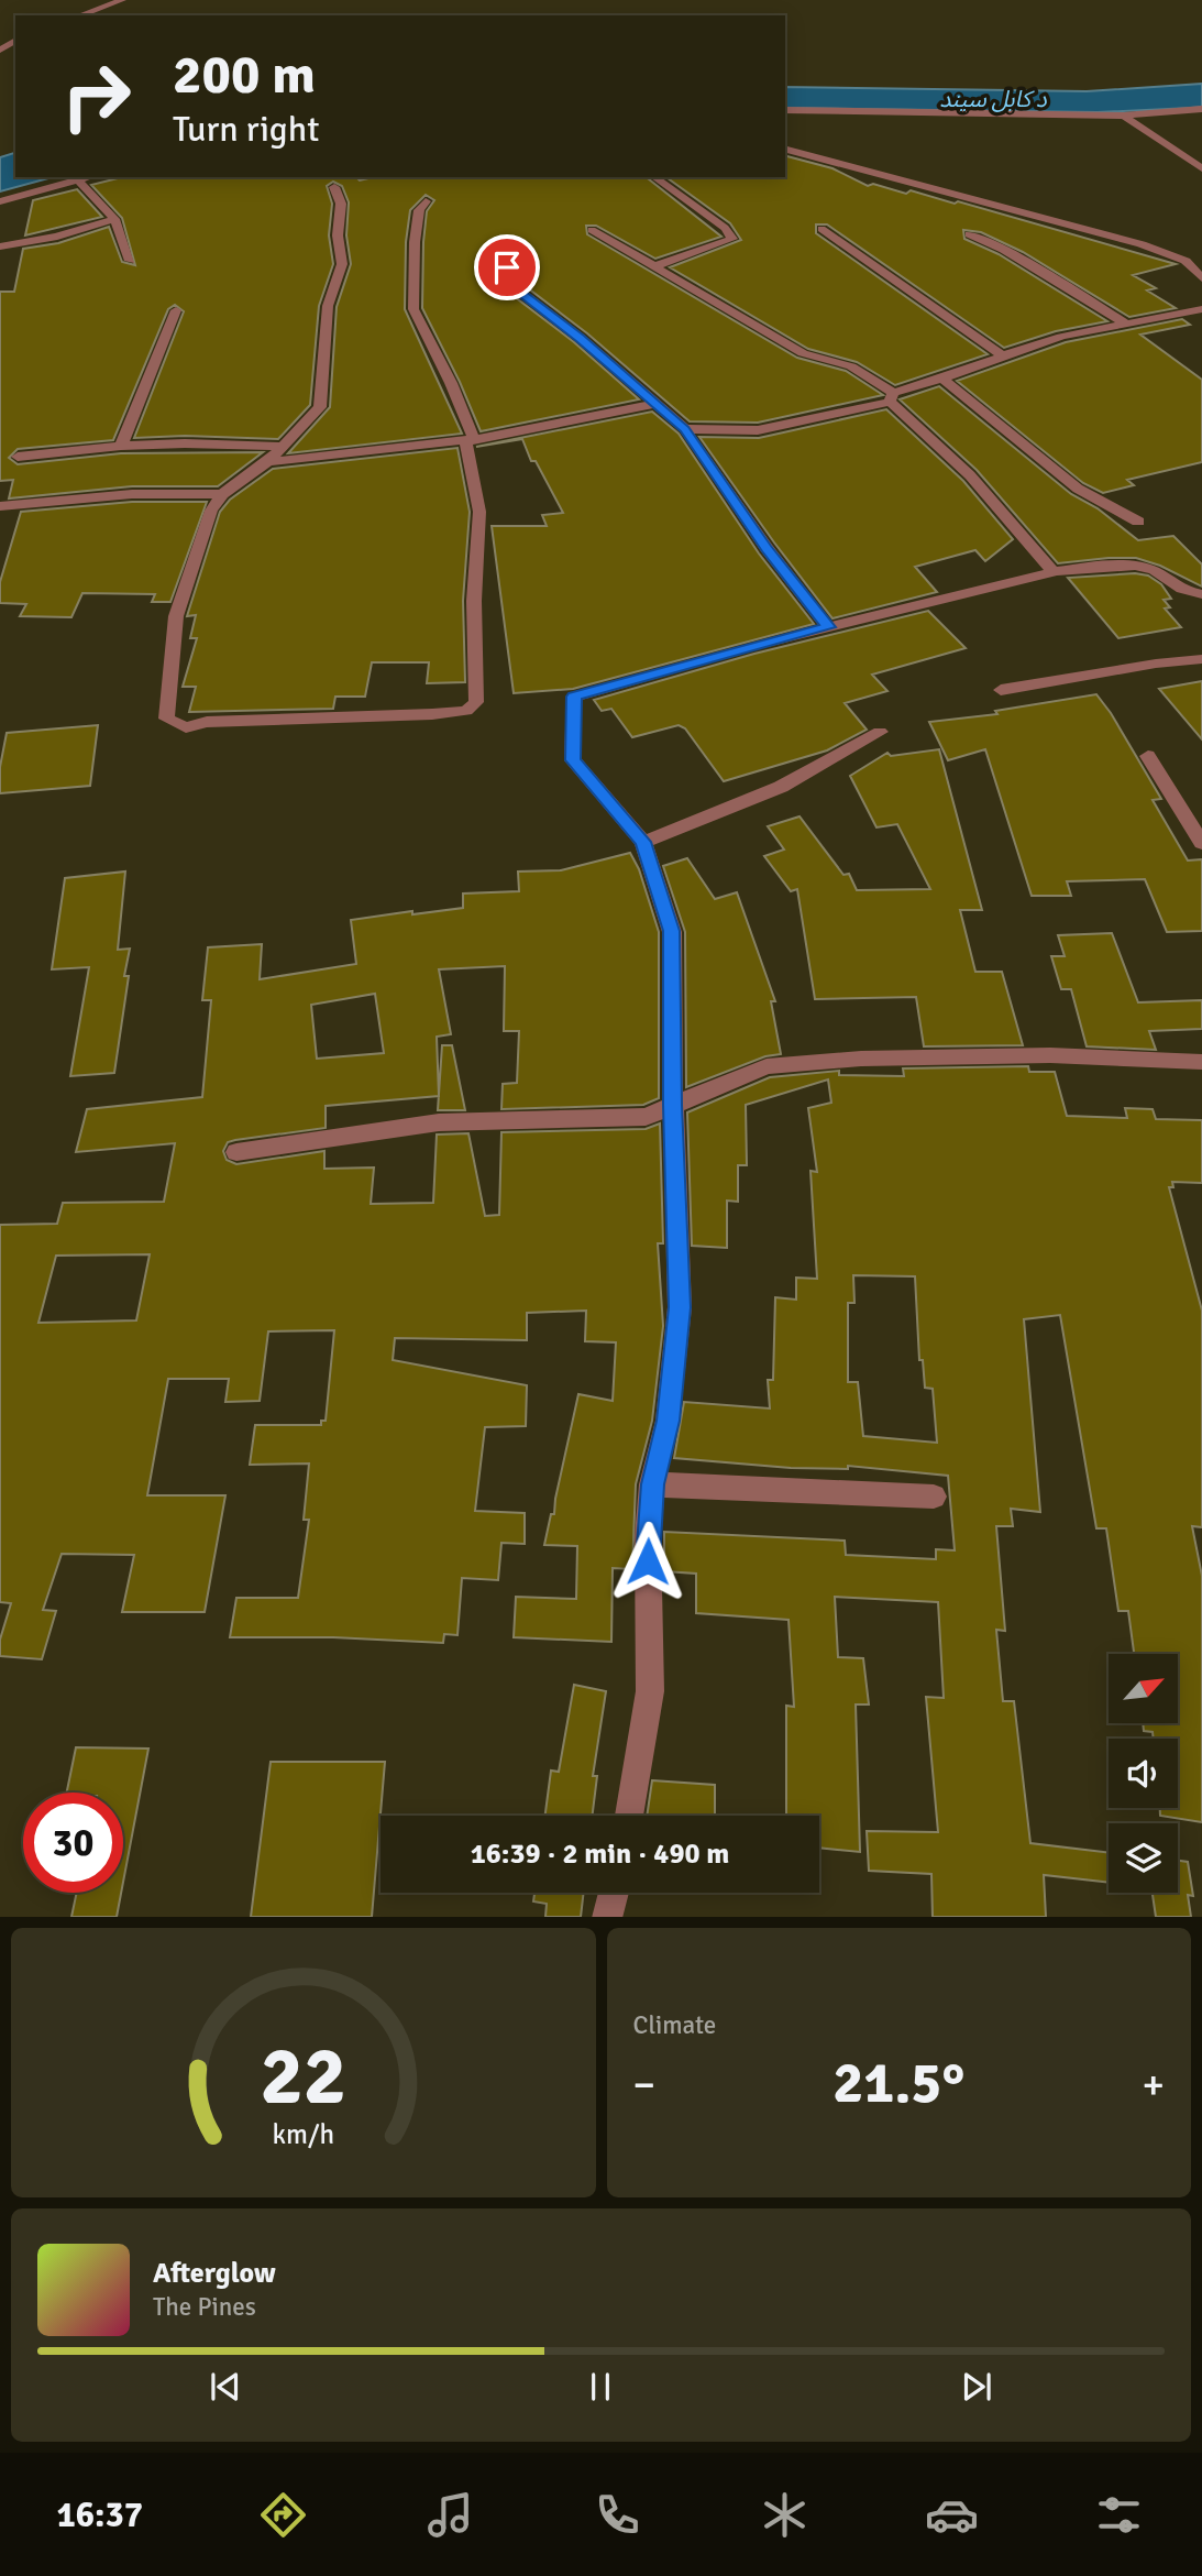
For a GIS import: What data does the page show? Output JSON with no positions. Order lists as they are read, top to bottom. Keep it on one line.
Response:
{"water":["د کابل سيند"],"north":"top right","page":{"turn":["200 m","Turn right"],"limit":"30","trip":"16:39 · 2 min · 490 m","tile":"Climate","heat":["−","21.5°","+"],"song":["Afterglow","The Pines"],"tabs":"16:37","gauge":["22","km/h"]}}
